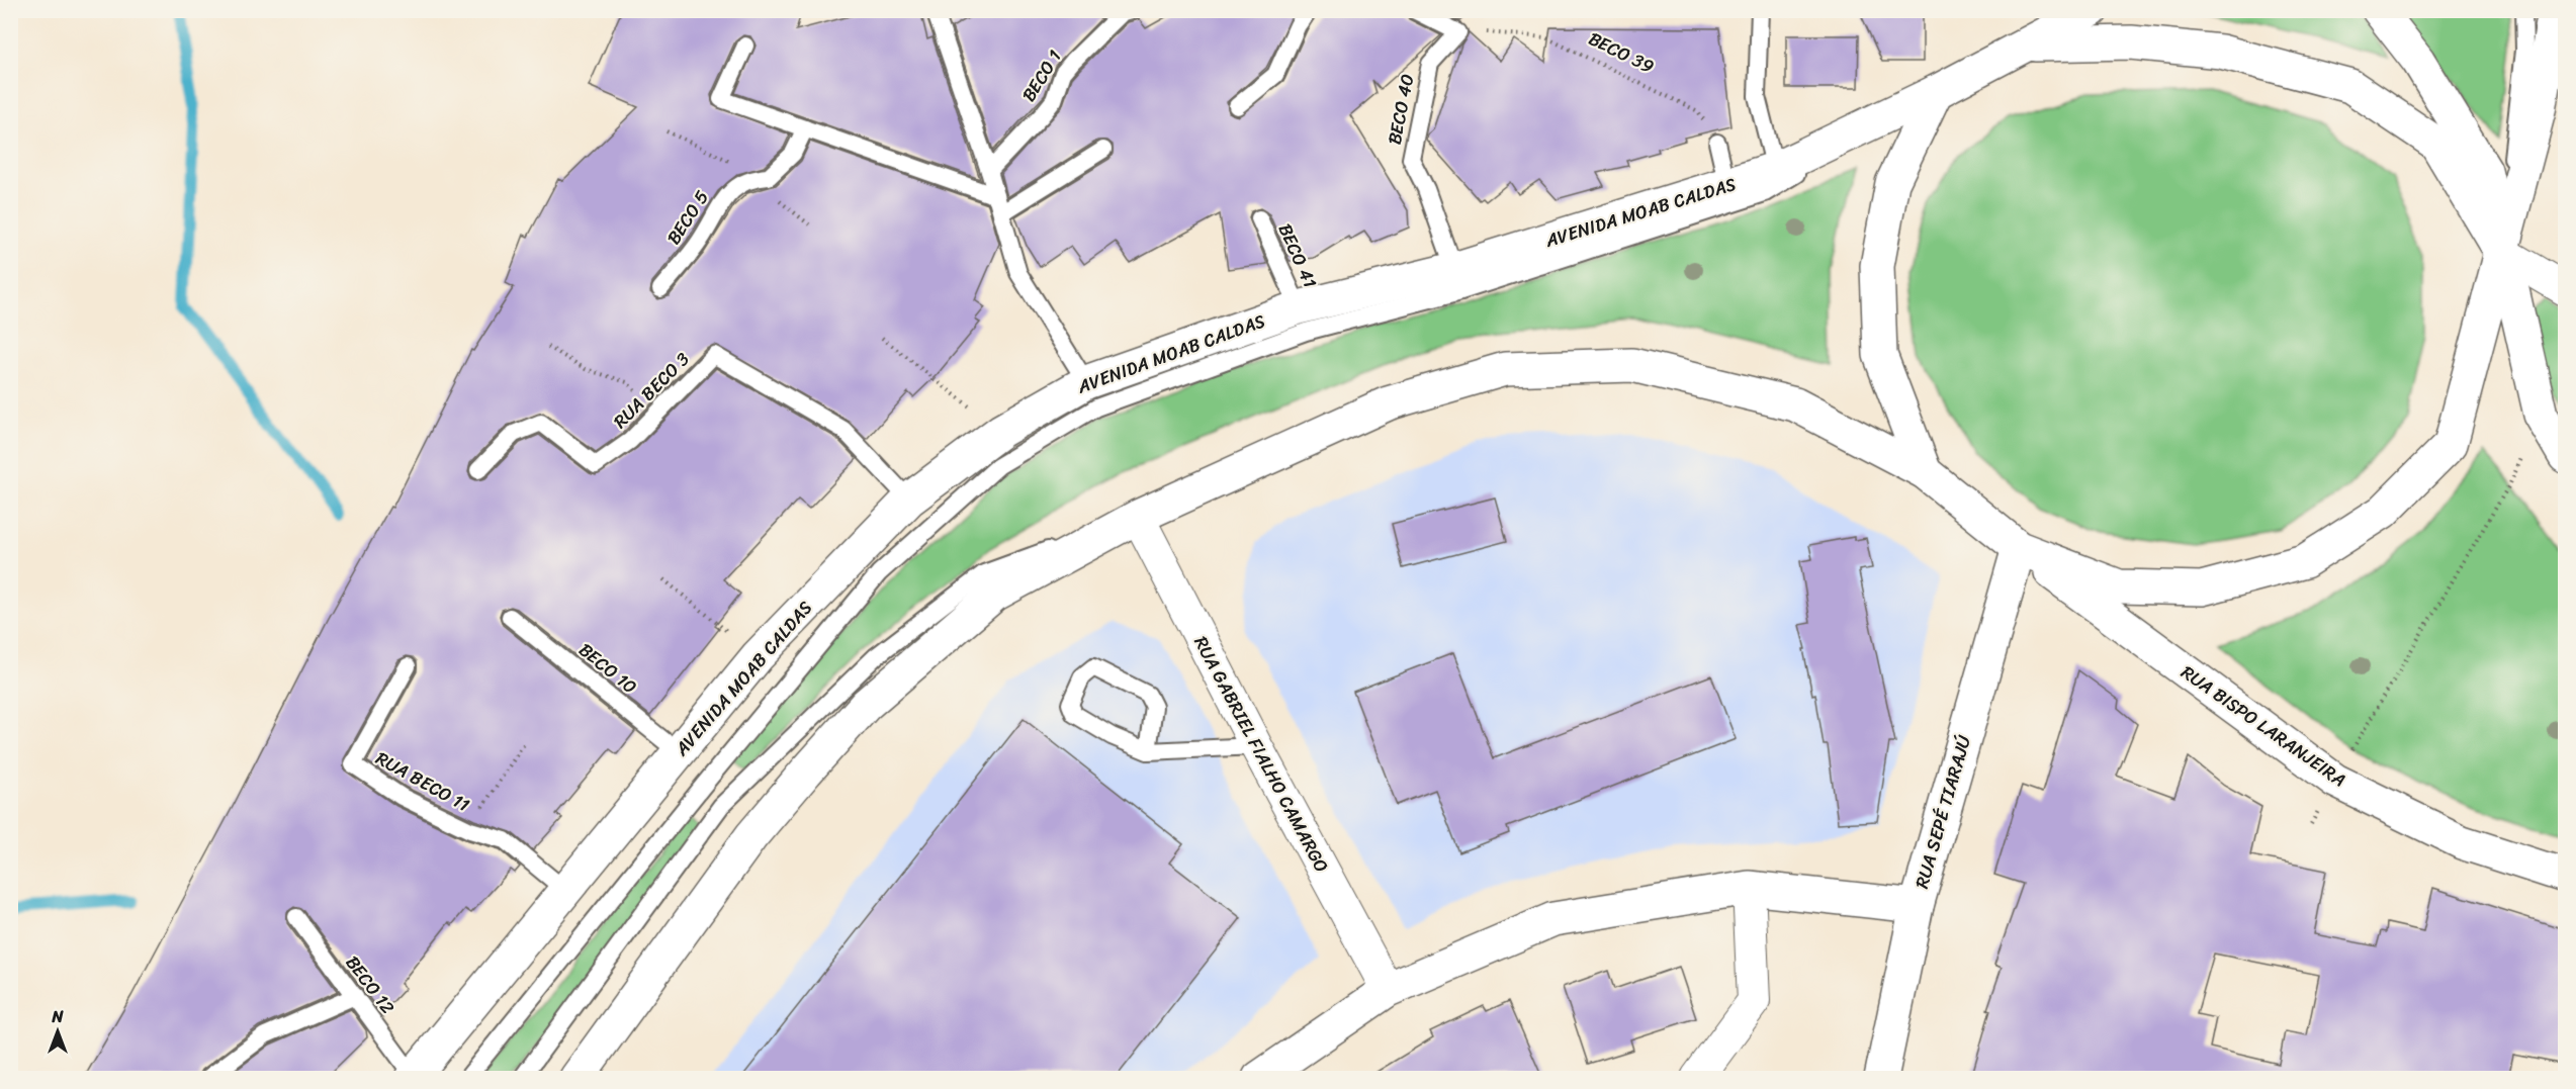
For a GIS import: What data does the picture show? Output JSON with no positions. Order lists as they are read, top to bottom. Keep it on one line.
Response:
{"streets":{"main road":["AVENIDA MOAB CALDAS","RUA BISPO LARANJEIRA","RUA SEPÉ TIARAJÚ"],"street":["RUA GABRIEL FIALHO CAMARGO"],"lane":["BECO 1","BECO 40","BECO 5","BECO 41","RUA BECO 3","BECO 10","RUA BECO 11","BECO 12"],"path":["BECO 39"]},"crossings":[["BECO 39","BECO 40"],["BECO 40","AVENIDA MOAB CALDAS"],["AVENIDA MOAB CALDAS","BECO 41"],["AVENIDA MOAB CALDAS","RUA BECO 3"],["AVENIDA MOAB CALDAS","BECO 10"],["AVENIDA MOAB CALDAS","RUA BECO 11"],["AVENIDA MOAB CALDAS","BECO 12"],["RUA BISPO LARANJEIRA","RUA SEPÉ TIARAJÚ"]],"north":"top"}
